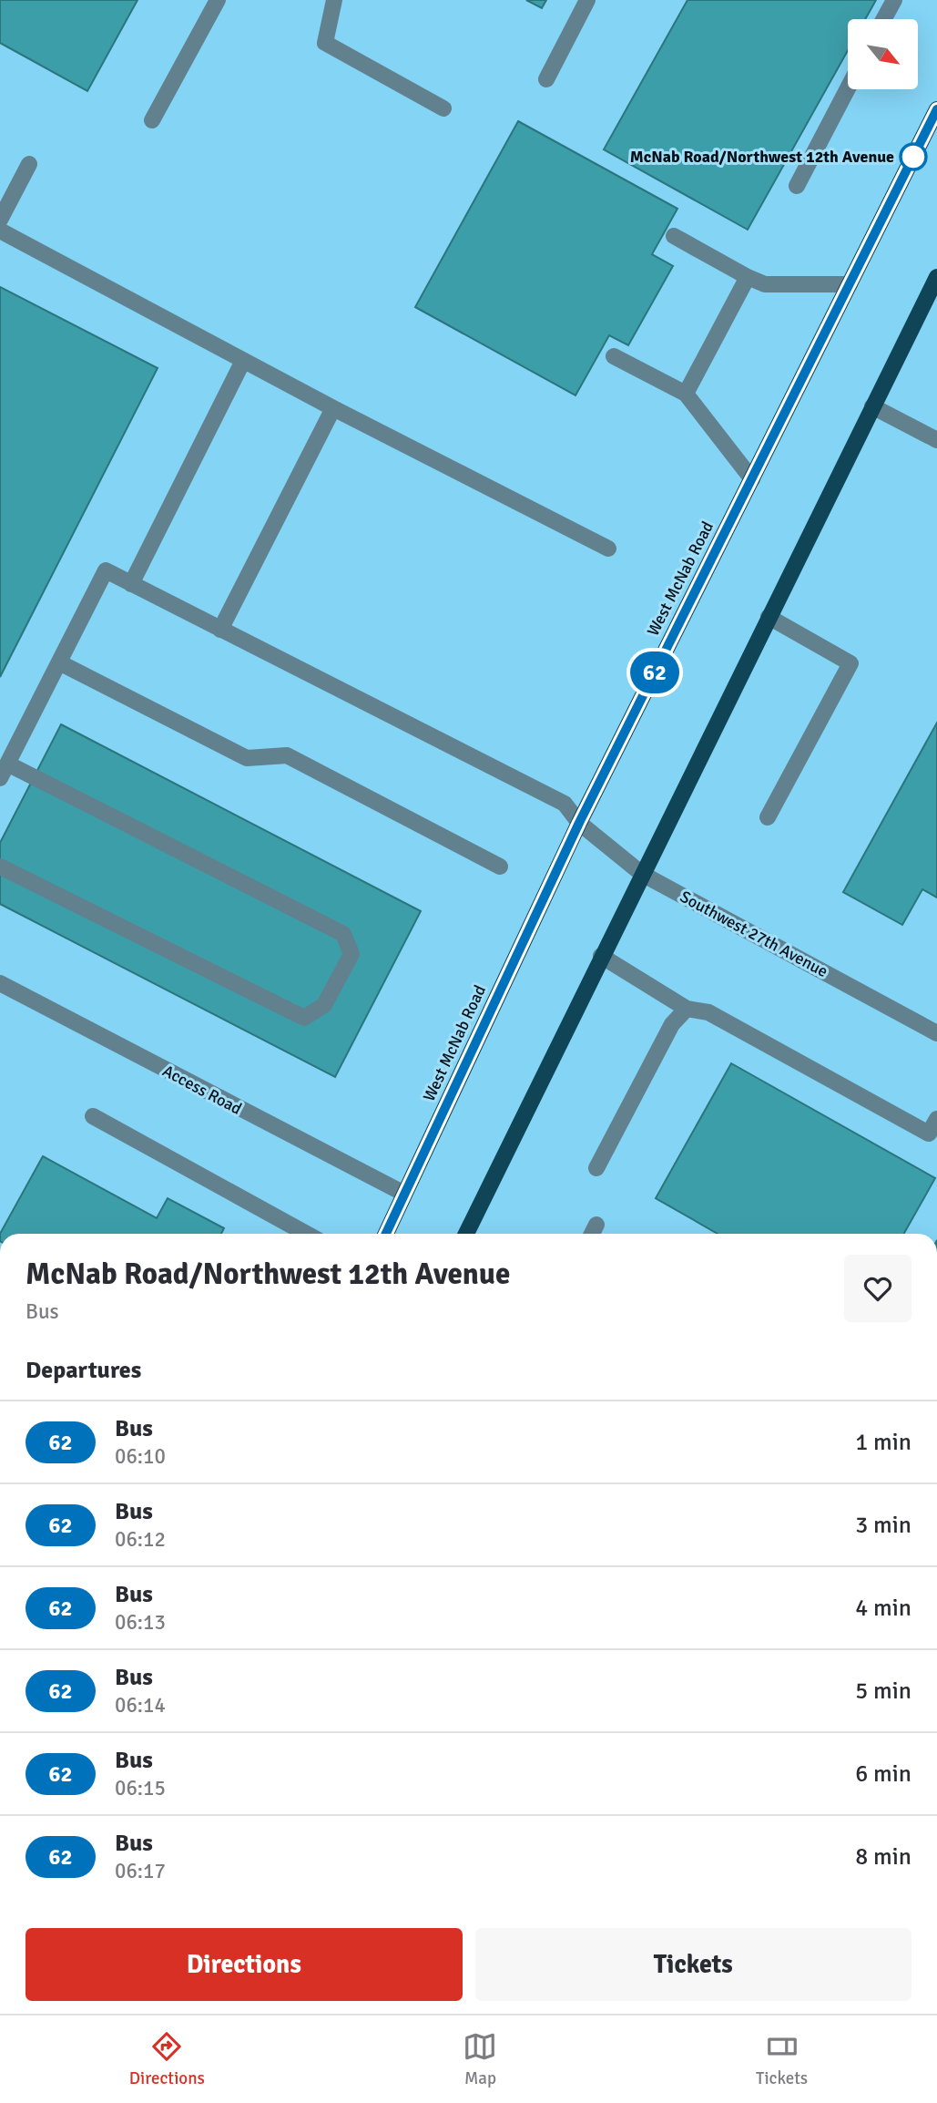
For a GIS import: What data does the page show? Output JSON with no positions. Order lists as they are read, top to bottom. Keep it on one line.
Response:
{"streets":{"main road":["West McNab Road"],"street":["Southwest 27th Avenue","Access Road"]},"crossings":[["West McNab Road","Southwest 27th Avenue"],["West McNab Road","Access Road"]],"places":["McNab Road/Northwest 12th Avenue"],"lines":["bus line 62"],"north":"bottom right","page":{"on_map":"62","heading":[["McNab Road/Northwest 12th Avenue","Bus"],"Departures"],"list":[{"mark":"62","name":"Bus","note":"06:10","value":"1 min"},{"mark":"62","name":"Bus","note":"06:12","value":"3 min"},{"mark":"62","name":"Bus","note":"06:13","value":"4 min"},{"mark":"62","name":"Bus","note":"06:14","value":"5 min"},{"mark":"62","name":"Bus","note":"06:15","value":"6 min"},{"mark":"62","name":"Bus","note":"06:17","value":"8 min"}],"buttons":["Directions","Tickets"],"tabs":["Directions","Map","Tickets"]}}
